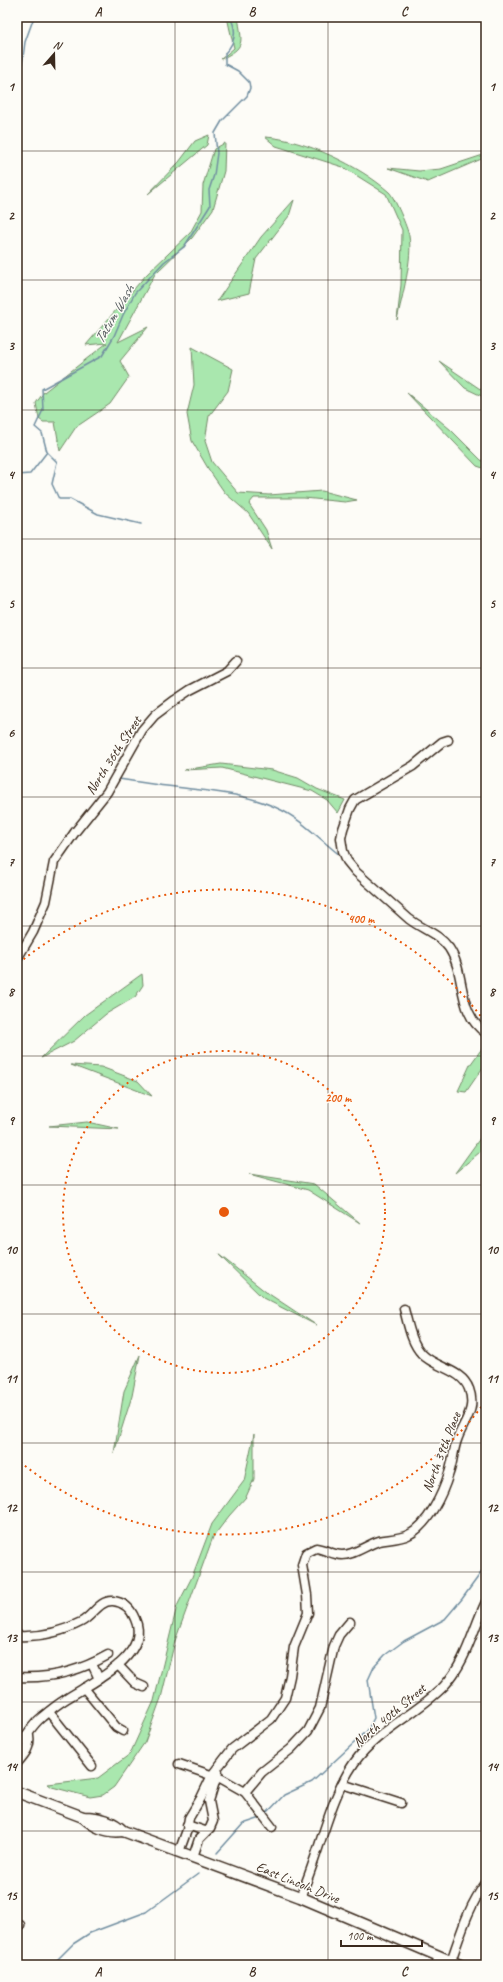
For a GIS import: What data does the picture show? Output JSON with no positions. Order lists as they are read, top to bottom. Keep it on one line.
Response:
{"streets":{"main road":["East Lincoln Drive"],"street":["North 36th Street","North 39th Place","North 40th Street"]},"crossings":[["North 39th Place","East Lincoln Drive"],["North 40th Street","East Lincoln Drive"]],"water":["Tatum Wash"],"scale_bar":"100 m","north":"top","grid":{"columns":["A","B","C"],"rows":["1","2","3","4","5","6","7","8","9","10","11","12","13","14","15"]},"rings":["400 m","200 m"]}
